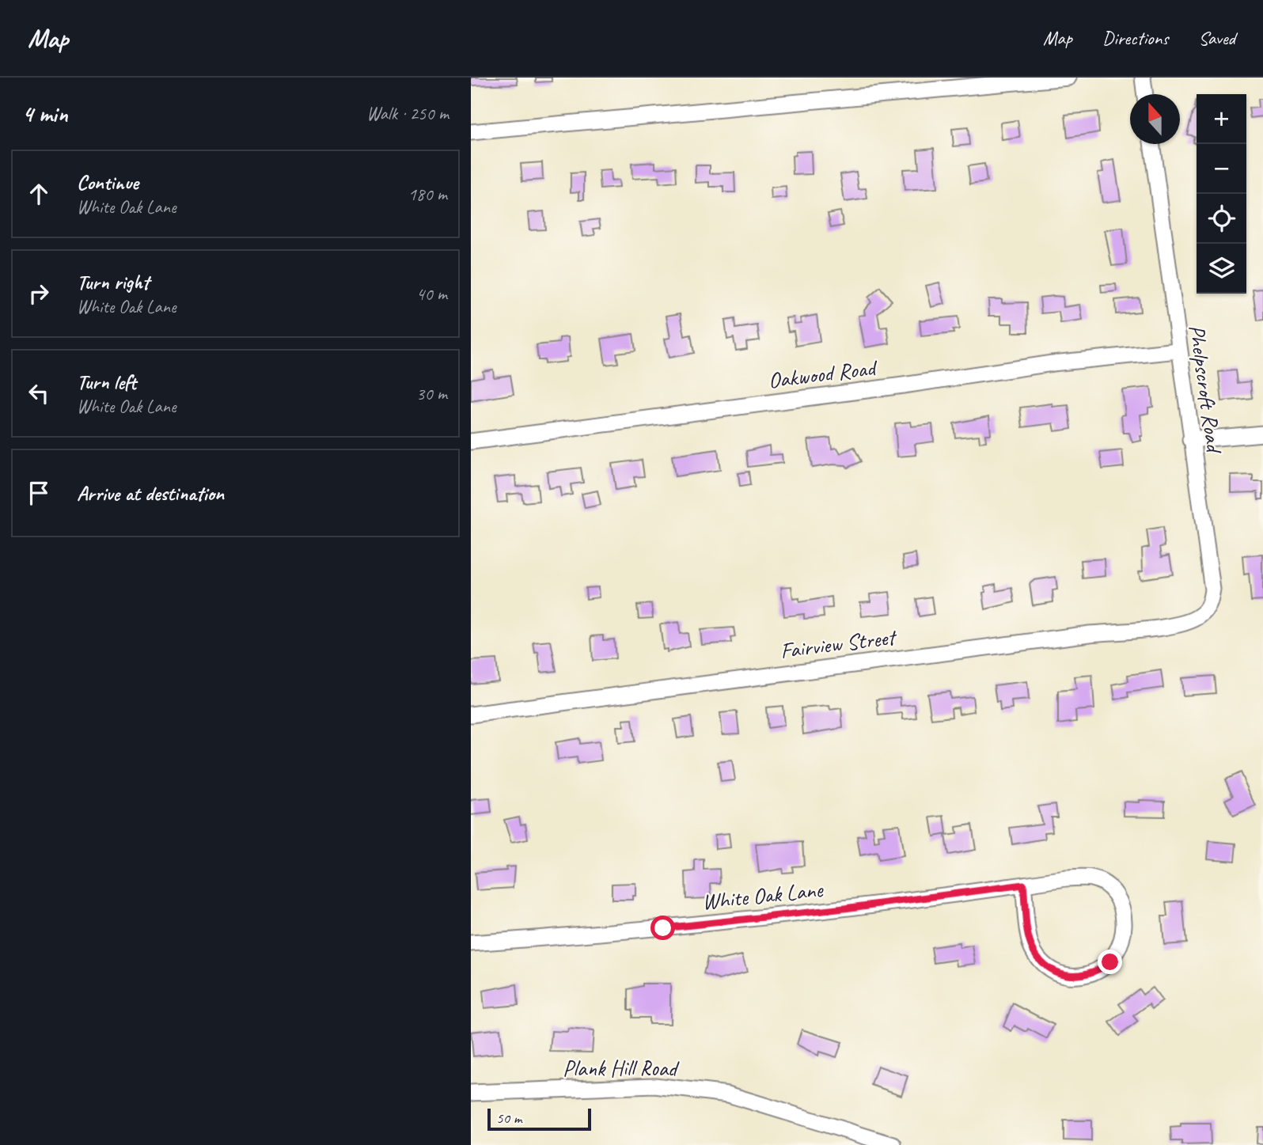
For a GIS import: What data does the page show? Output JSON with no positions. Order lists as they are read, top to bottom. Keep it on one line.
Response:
{"streets":{"street":["Oakwood Road","Phelpscroft Road","Fairview Street","White Oak Lane","Plank Hill Road"]},"crossings":[["Oakwood Road","Phelpscroft Road"],["Phelpscroft Road","Fairview Street"]],"scale_bar":"50 m","north":"top","page":{"header":"Map","nav":["Map","Directions","Saved"],"heading":["4 min","Walk · 250 m"],"map_buttons":["+","−"],"list":[["Continue","White Oak Lane","180 m"],["Turn right","White Oak Lane","40 m"],["Turn left","White Oak Lane","30 m"],"Arrive at destination"],"scale":"50 m"}}
